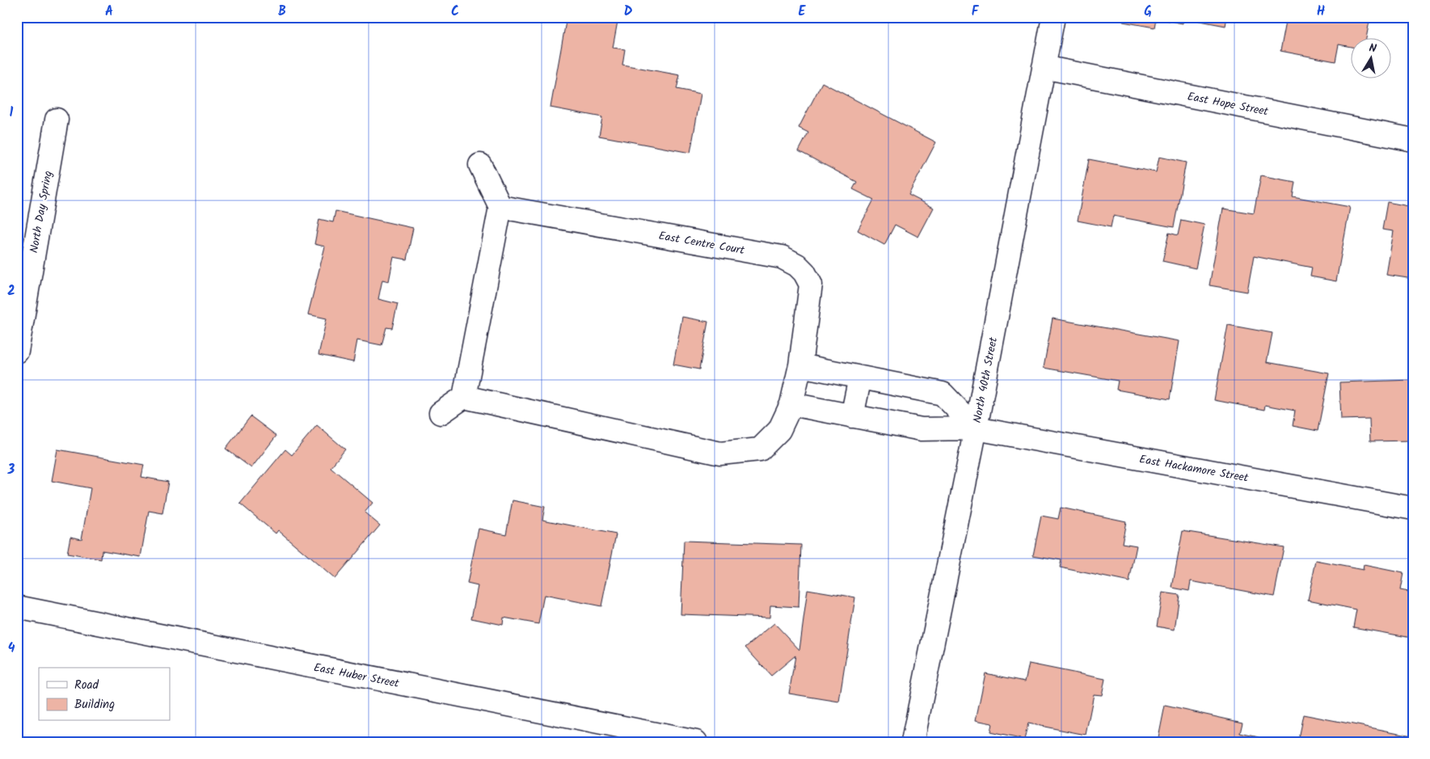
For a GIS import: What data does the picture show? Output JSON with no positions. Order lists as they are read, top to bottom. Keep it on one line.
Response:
{"streets":{"street":["East Hope Street","North Day Spring","East Centre Court","North 40th Street","East Hackamore Street","East Huber Street"]},"crossings":[["East Hope Street","North 40th Street"],["North 40th Street","East Hackamore Street"]],"legend":["Road","Building"],"north":"top","grid":{"columns":["A","B","C","D","E","F","G","H"],"rows":["1","2","3","4"]}}
